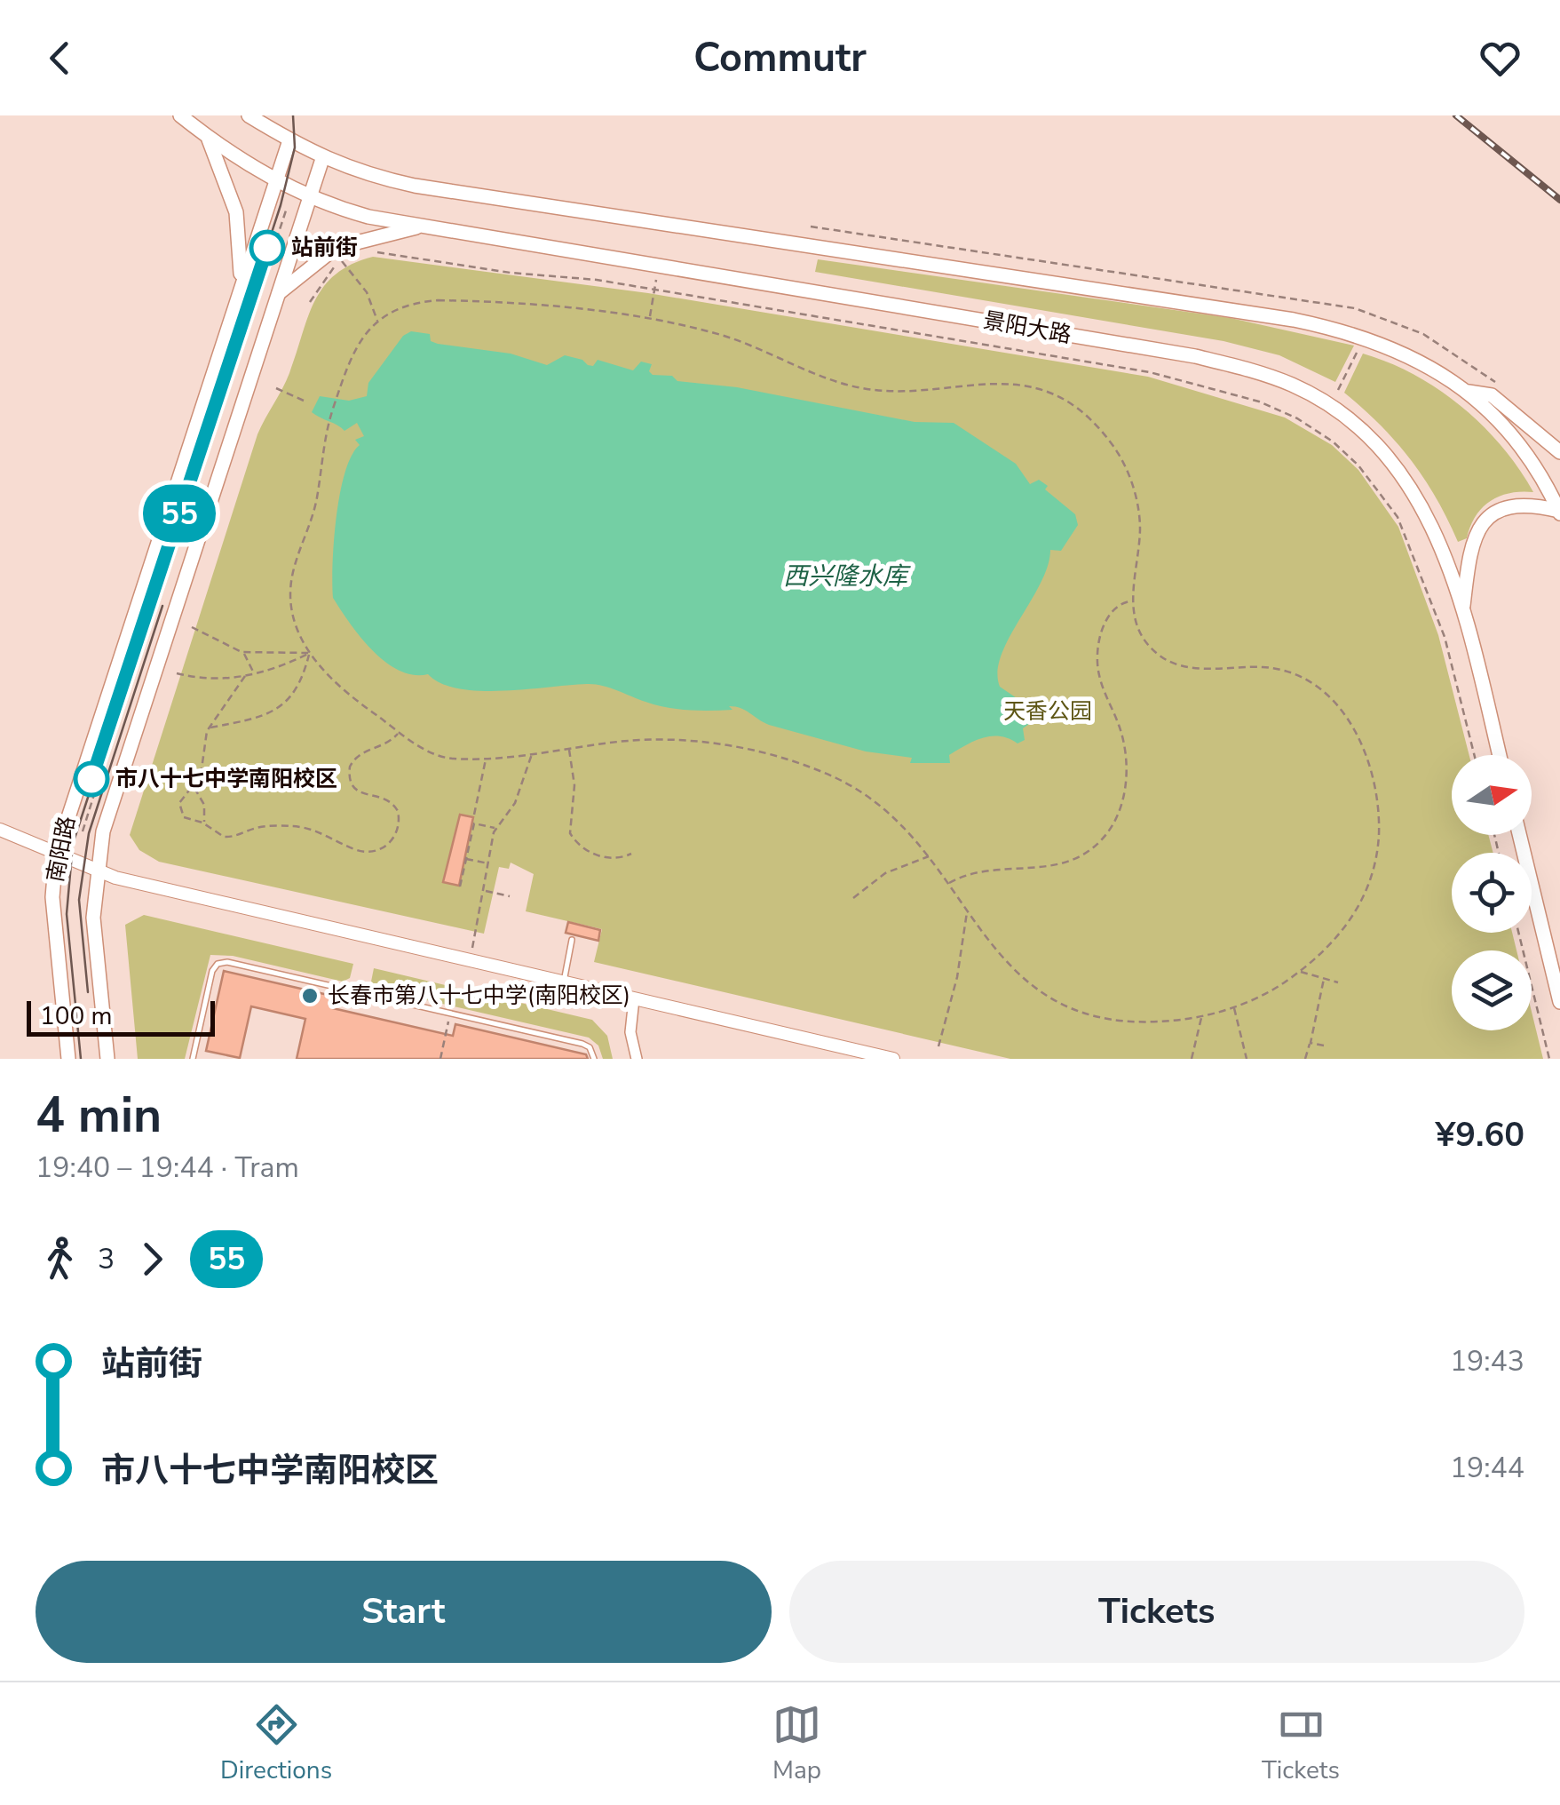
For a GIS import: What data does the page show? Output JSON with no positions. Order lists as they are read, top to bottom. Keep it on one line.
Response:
{"streets":{"main road":["景阳大路","南阳路"]},"crossings":[["景阳大路","南阳路"]],"water":["西兴隆水库"],"parks":["天香公园"],"places":["站前街","市八十七中学南阳校区","长春市第八十七中学(南阳校区)"],"lines":["tram line 55"],"scale_bar":"100 m","north":"right","page":{"header":"Commutr","on_map":"55","scale":"100 m","heading":["4 min","19:40 – 19:44 · Tram","¥9.60"],"legs":["3","55"],"list":[{"name":"站前街","value":"19:43"},{"name":"市八十七中学南阳校区","value":"19:44"}],"buttons":["Start","Tickets"],"tabs":["Directions","Map","Tickets"]}}
